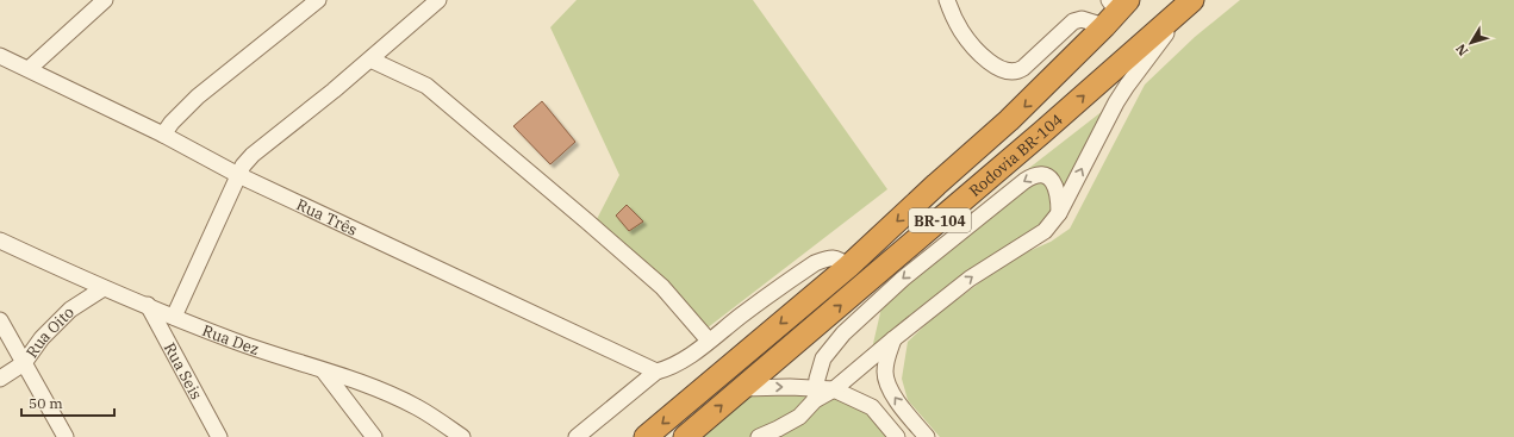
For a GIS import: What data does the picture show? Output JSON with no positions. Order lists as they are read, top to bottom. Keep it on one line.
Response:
{"streets":{"highway":["Rodovia BR-104","BR-104"],"street":["Rua Três","Rua Oito","Rua Dez","Rua Seis"]},"crossings":[["Rua Oito","Rua Dez"],["Rua Dez","Rua Seis"]],"scale_bar":"50 m","north":"bottom left"}
